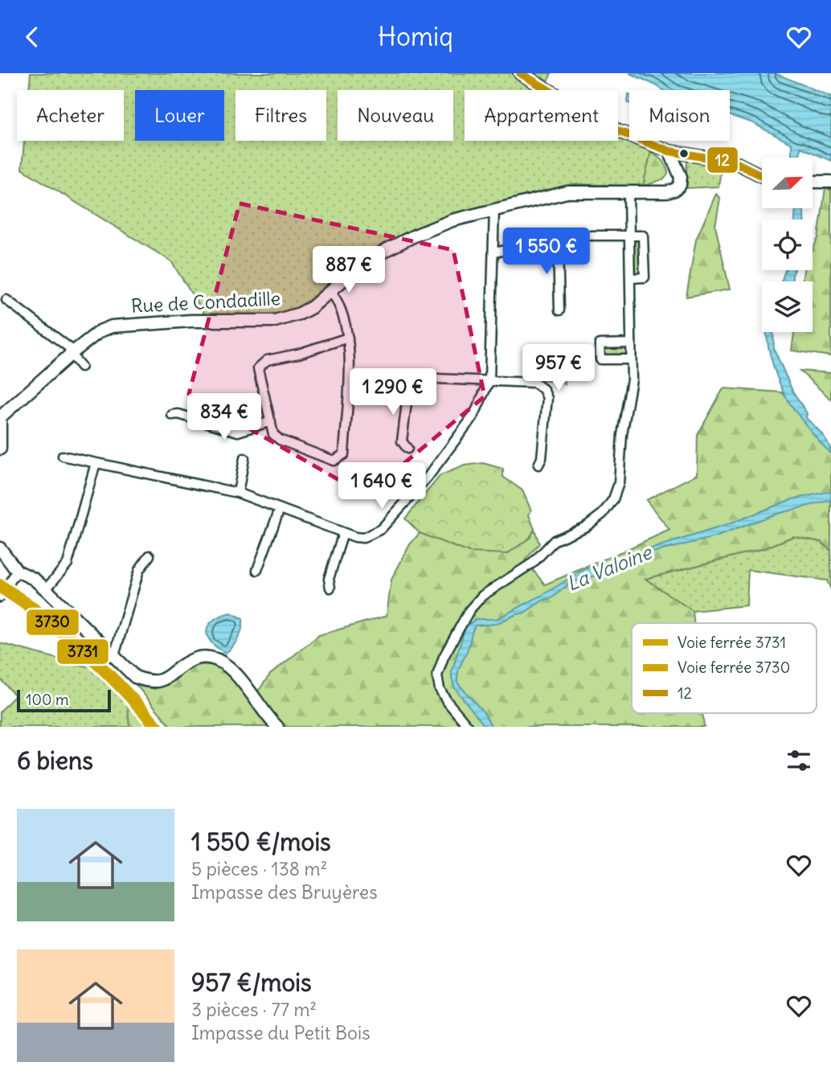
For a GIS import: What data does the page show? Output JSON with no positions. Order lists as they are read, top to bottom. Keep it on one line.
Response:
{"streets":{"street":["Rue de Condadille"]},"water":["La Valoine"],"lines":["transit line 12","rail line 3730","rail line 3731"],"legend":["Voie ferrée 3731","Voie ferrée 3730","12"],"scale_bar":"100 m","north":"top right","page":{"header":"Homiq","chip":["Acheter","Louer","Filtres","Nouveau","Appartement","Maison"],"price":["1 550 €","887 €","957 €","1 290 €","834 €","1 640 €"],"scale":"100 m","heading":"6 biens","list":[{"name":"1 550 €/mois","note":"5 pièces · 138 m² · Impasse des Bruyères"},{"name":"957 €/mois","note":"3 pièces · 77 m² · Impasse du Petit Bois"}]}}
